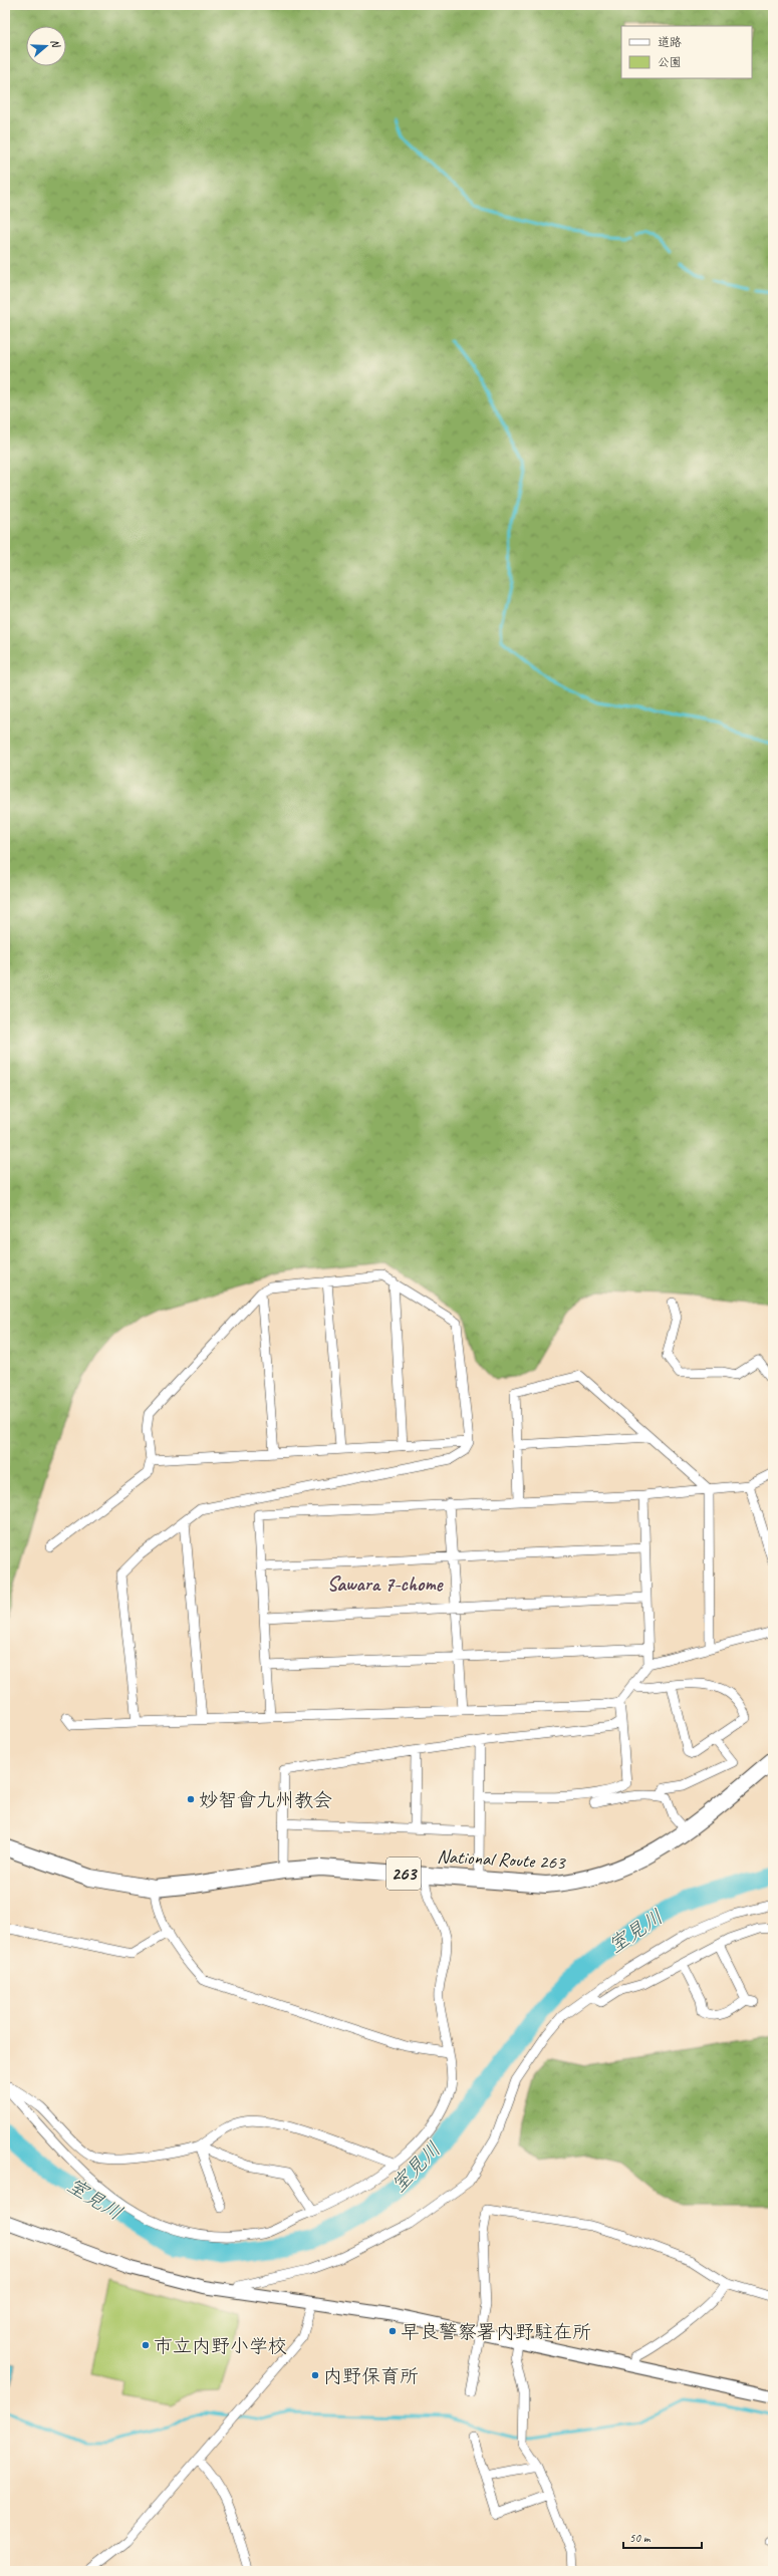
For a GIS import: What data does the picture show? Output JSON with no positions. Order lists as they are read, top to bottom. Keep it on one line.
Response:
{"streets":{"highway":["National Route 263","263"]},"districts":["Sawara 7-chome"],"water":["室見川"],"places":["妙智會九州教会","早良警察署内野駐在所","市立内野小学校","内野保育所"],"legend":["道路","公園"],"scale_bar":"50 m","north":"right"}
